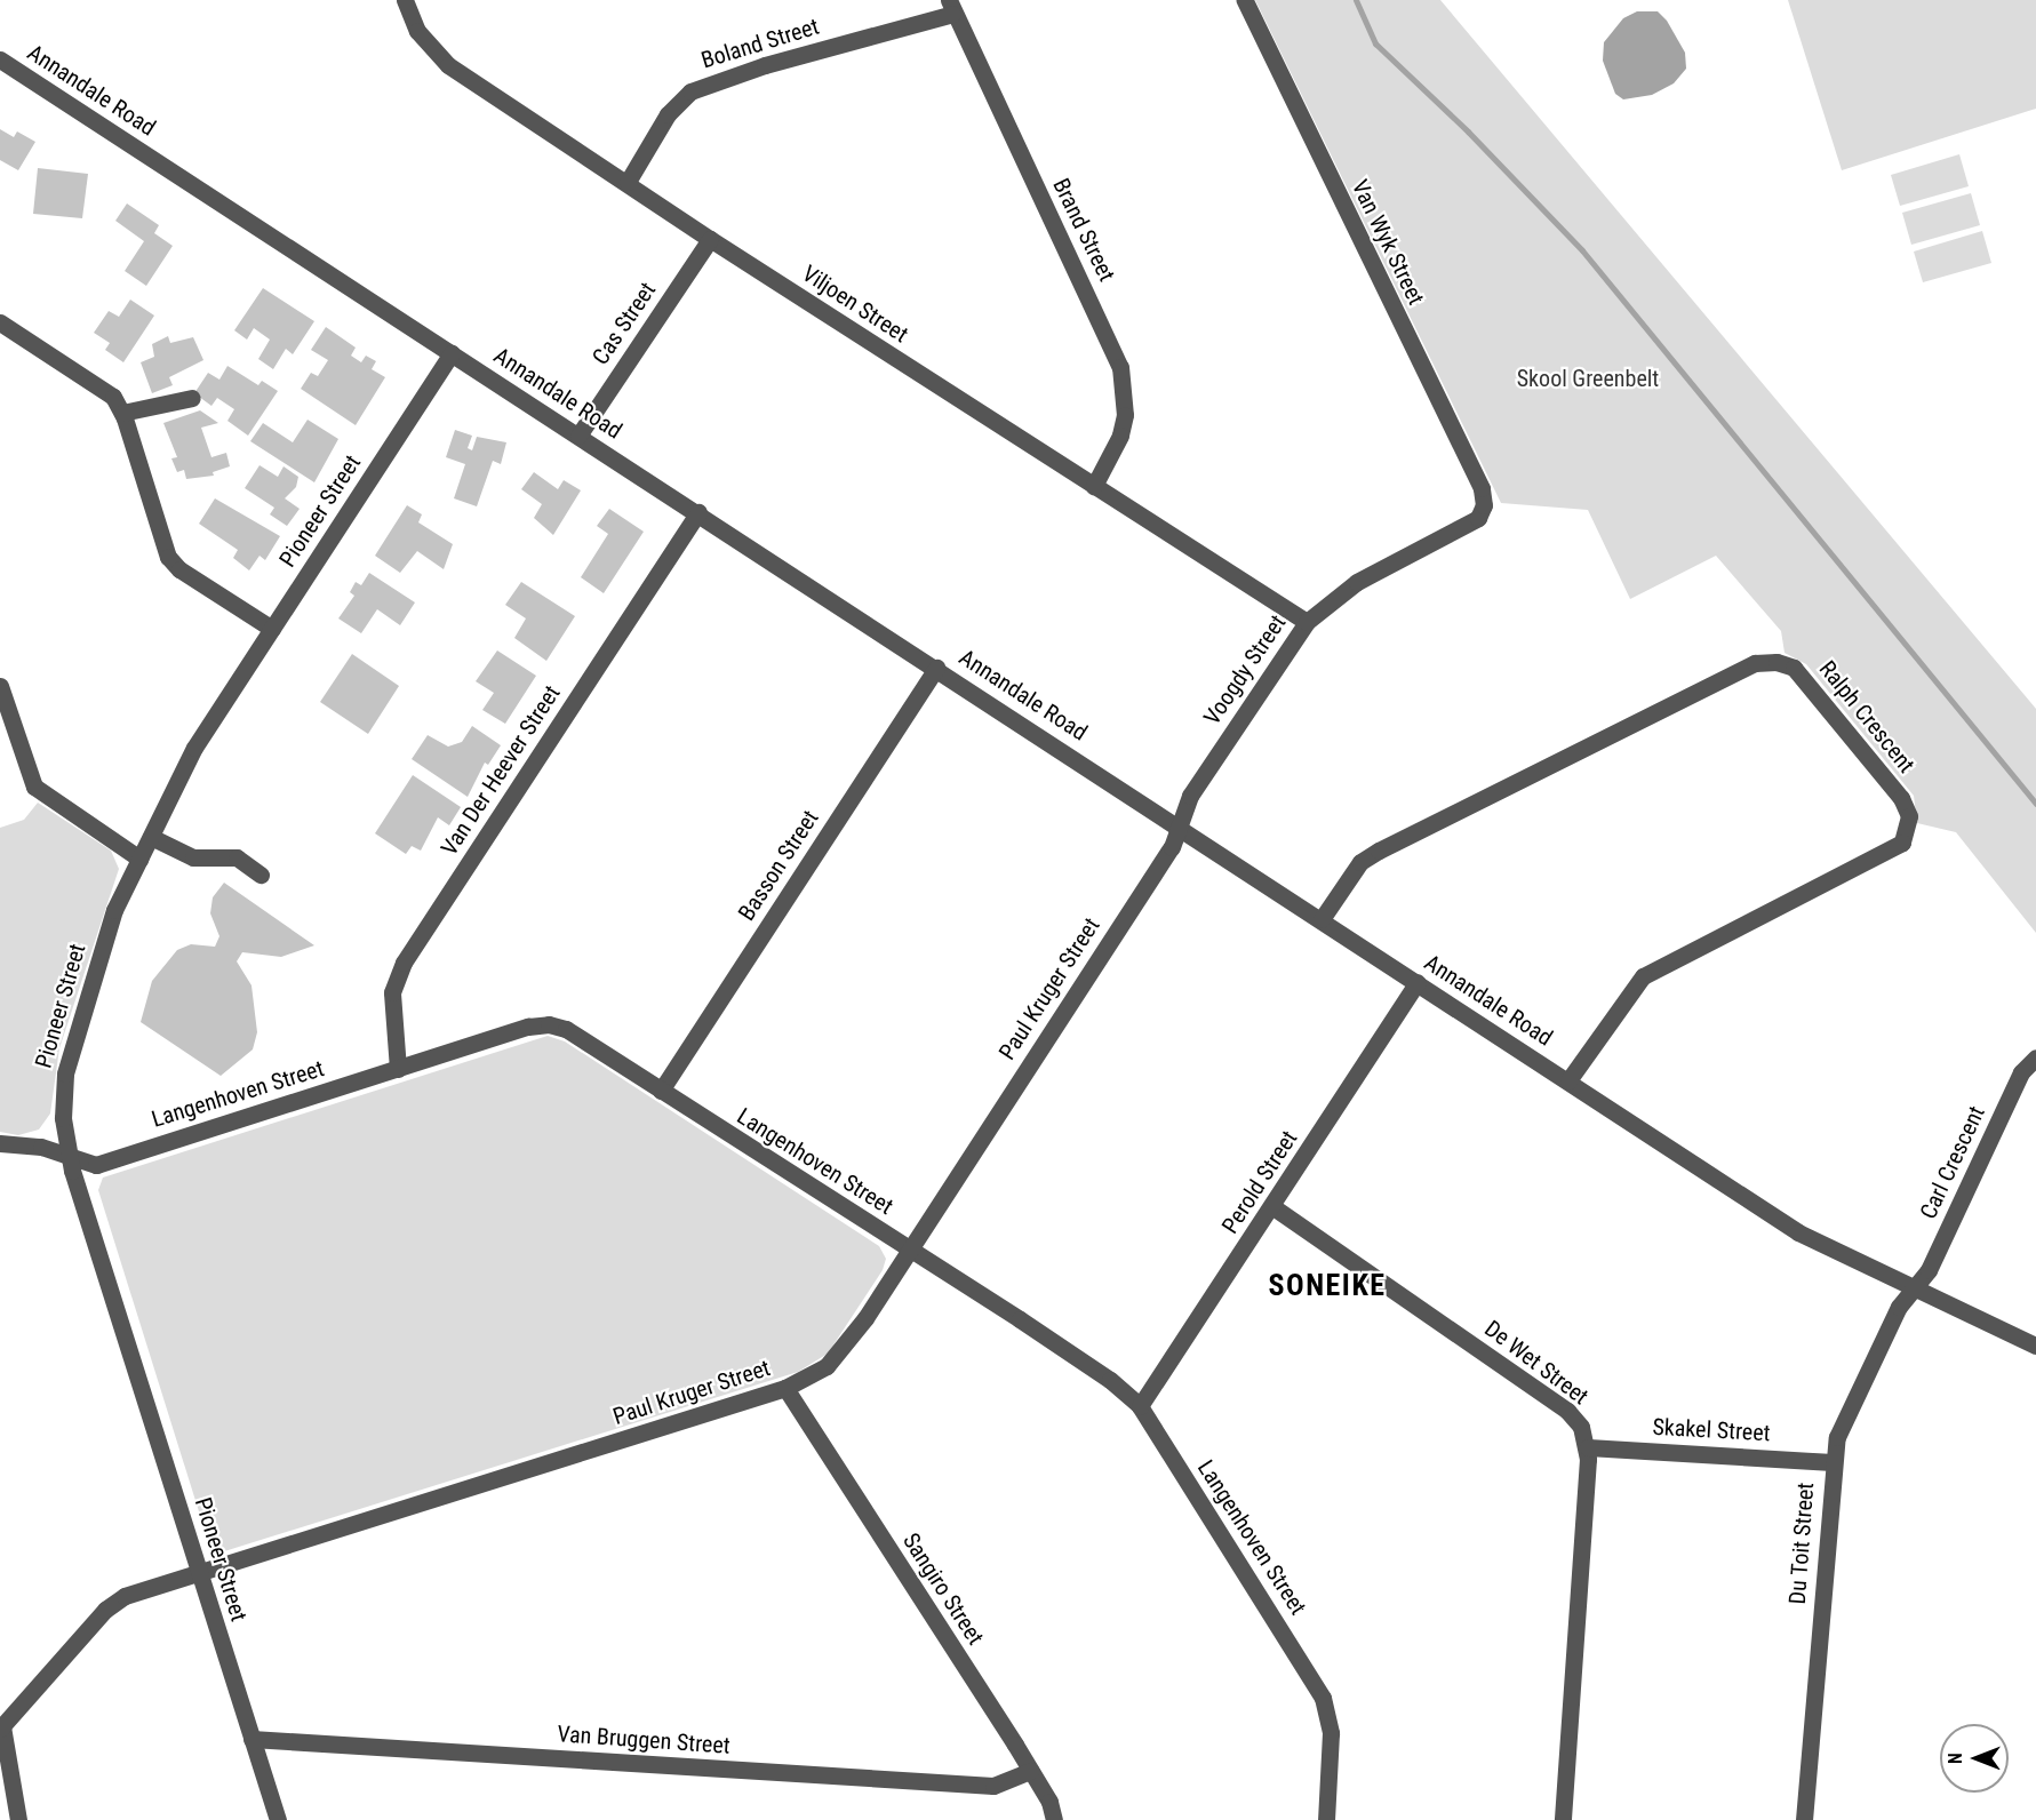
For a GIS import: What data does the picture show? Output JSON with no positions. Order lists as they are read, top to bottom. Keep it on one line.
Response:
{"streets":{"street":["Boland Street","Annandale Road","Brand Street","Van Wyk Street","Viljoen Street","Cas Street","Pioneer Street","Voogdy Street","Ralph Crescent","Van Der Heever Street","Basson Street","Paul Kruger Street","Langenhoven Street","Carl Crescent","Perold Street","De Wet Street","Skakel Street","Du Toit Street","Sangiro Street","Van Bruggen Street"]},"crossings":[["Boland Street","Brand Street"],["Boland Street","Viljoen Street"],["Annandale Road","Cas Street"],["Annandale Road","Pioneer Street"],["Annandale Road","Voogdy Street"],["Annandale Road","Ralph Crescent"],["Annandale Road","Van Der Heever Street"],["Annandale Road","Basson Street"],["Annandale Road","Paul Kruger Street"],["Annandale Road","Carl Crescent"],["Annandale Road","Perold Street"],["Annandale Road","Du Toit Street"],["Brand Street","Viljoen Street"],["Van Wyk Street","Voogdy Street"],["Viljoen Street","Cas Street"],["Viljoen Street","Voogdy Street"],["Pioneer Street","Paul Kruger Street"],["Pioneer Street","Langenhoven Street"],["Pioneer Street","Van Bruggen Street"],["Voogdy Street","Paul Kruger Street"],["Van Der Heever Street","Langenhoven Street"],["Basson Street","Langenhoven Street"],["Paul Kruger Street","Langenhoven Street"],["Paul Kruger Street","Sangiro Street"],["Langenhoven Street","Perold Street"],["Carl Crescent","Du Toit Street"],["Perold Street","De Wet Street"],["De Wet Street","Skakel Street"],["Skakel Street","Du Toit Street"],["Sangiro Street","Van Bruggen Street"]],"districts":["SONEIKE"],"parks":["Skool Greenbelt"],"north":"left"}
